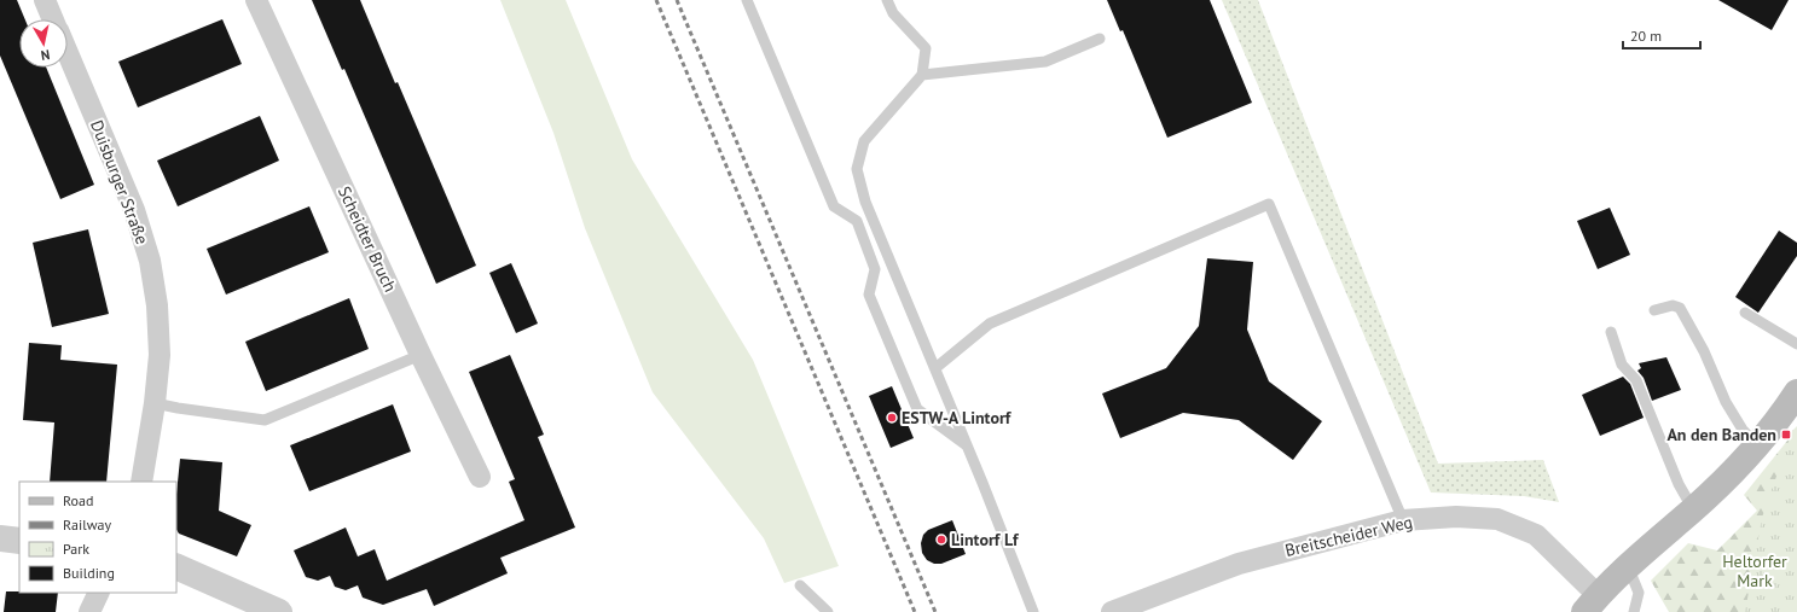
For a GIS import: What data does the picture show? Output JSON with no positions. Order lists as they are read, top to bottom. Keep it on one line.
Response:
{"streets":{"main road":["Breitscheider Weg"],"street":["Duisburger Straße","Scheidter Bruch"]},"parks":["Heltorfer Mark"],"places":{"other":["ESTW-A Lintorf","Lintorf Lf"],"transit":["An den Banden"]},"legend":["Road","Railway","Park","Building"],"scale_bar":"20 m","north":"bottom"}
